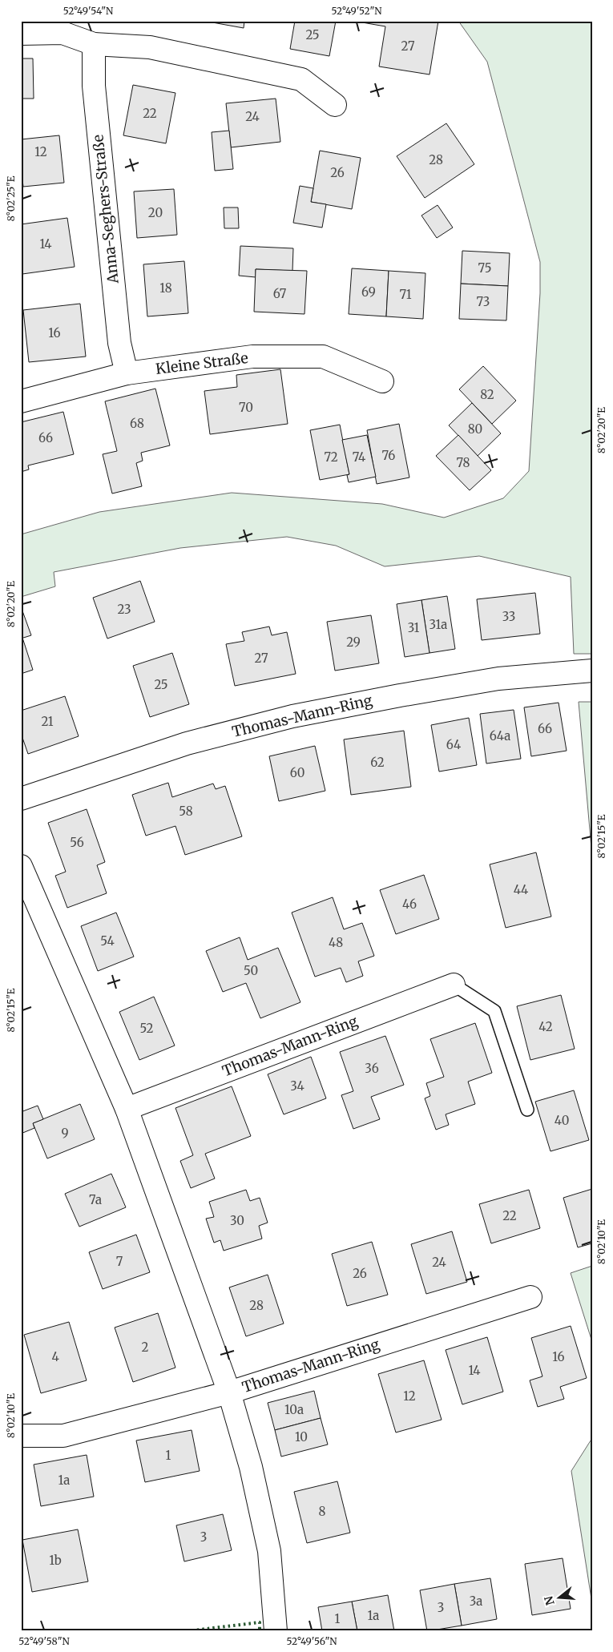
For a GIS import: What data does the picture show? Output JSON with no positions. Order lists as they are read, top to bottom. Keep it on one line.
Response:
{"streets":{"street":["Anna-Seghers-Straße","Kleine Straße","Thomas-Mann-Ring"]},"crossings":[["Anna-Seghers-Straße","Kleine Straße"]],"house_numbers":["25","27","22","24","12","28","26","20","14","75","18","69","67","71","73","16","82","70","68","80","66","76","72","74","78","23","33","31a","31","29","27","25","21","66","64a","64","62","60","58","56","44","46","54","48","50","42","52","36","34","40","9","7a","22","30","7","24","26","28","2","4","16","14","12","10a","10","1","1a","8","3","1b","3a","3","1a","1"],"north":"left","coordinates":["52°49'54\"N","52°49'52\"N","8°02'25\"E","8°02'20\"E","8°02'15\"E","8°02'10\"E","52°49'58\"N","52°49'56\"N"]}
